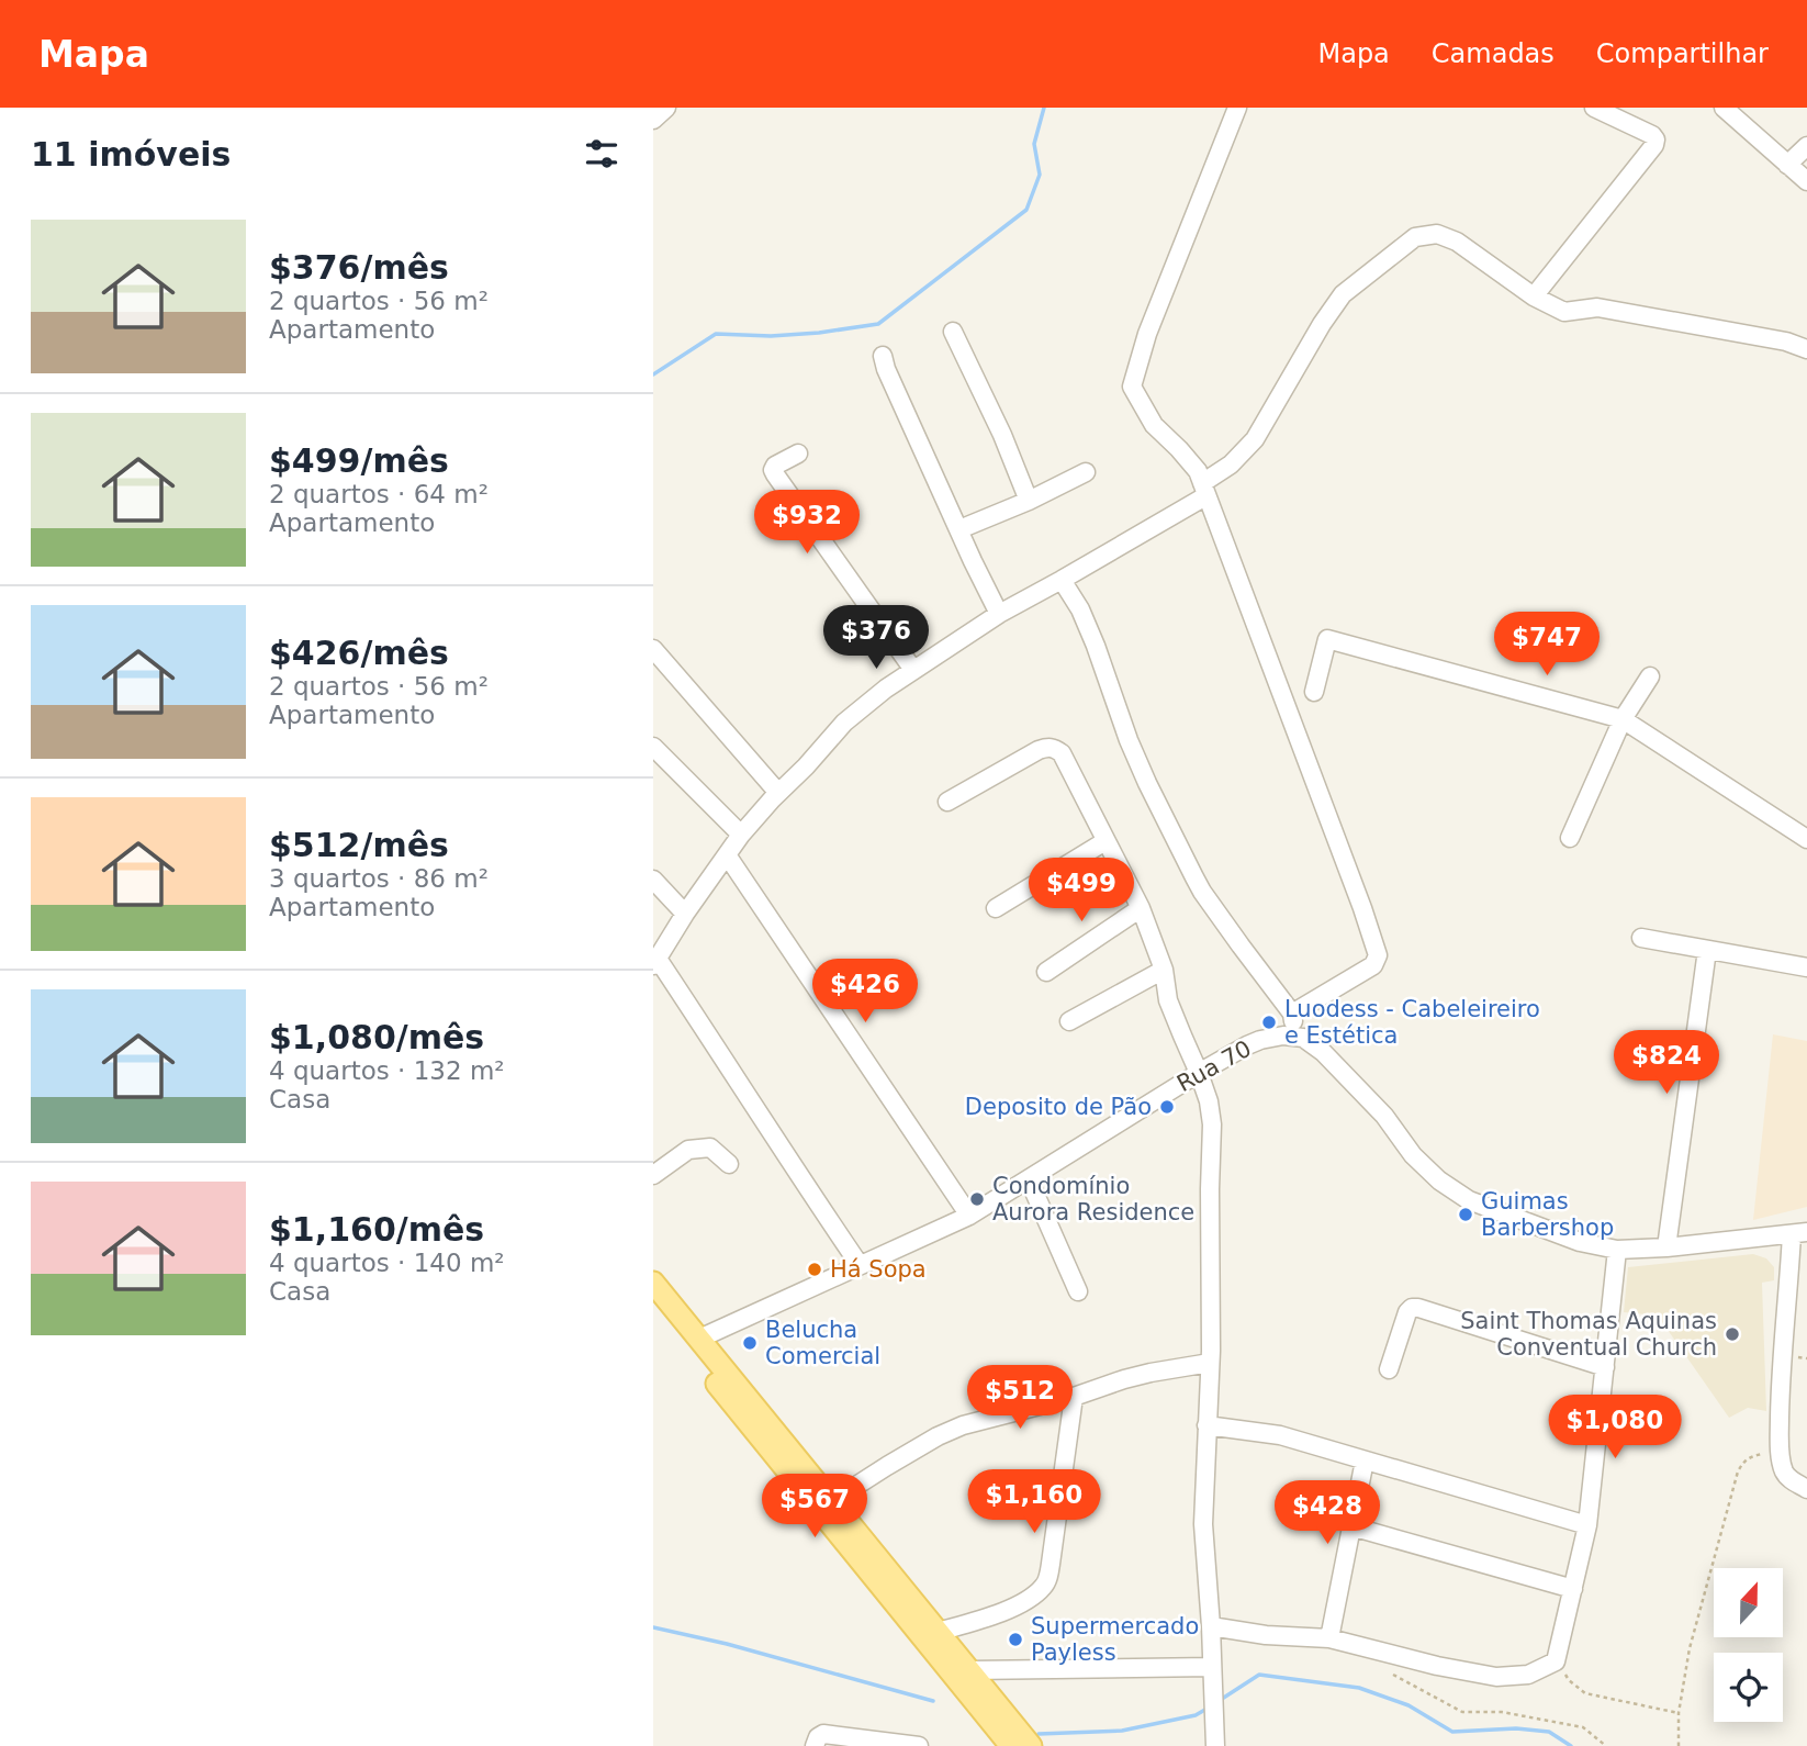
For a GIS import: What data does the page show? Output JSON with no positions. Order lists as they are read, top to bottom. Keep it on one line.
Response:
{"streets":{"street":["Rua 70"]},"places":["Luodess - Cabeleireiro e Estética","Deposito de Pão","Condomínio Aurora Residence","Guimas Barbershop","Há Sopa","Saint Thomas Aquinas Conventual Church","Belucha Comercial","Supermercado Payless"],"north":"top","page":{"header":"Mapa","nav":["Mapa","Camadas","Compartilhar"],"heading":"11 imóveis","list":[{"name":"$376/mês","note":"2 quartos · 56 m² · Apartamento"},{"name":"$499/mês","note":"2 quartos · 64 m² · Apartamento"},{"name":"$426/mês","note":"2 quartos · 56 m² · Apartamento"},{"name":"$512/mês","note":"3 quartos · 86 m² · Apartamento"},{"name":"$1,080/mês","note":"4 quartos · 132 m² · Casa"},{"name":"$1,160/mês","note":"4 quartos · 140 m² · Casa"}],"price":["$932","$376","$747","$499","$426","$824","$512","$1,080","$1,160","$567","$428"]}}
